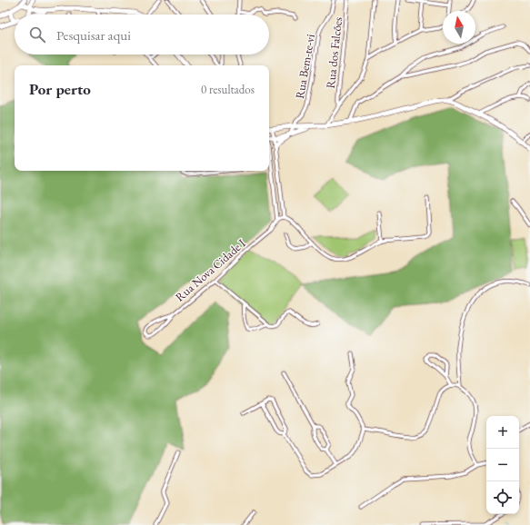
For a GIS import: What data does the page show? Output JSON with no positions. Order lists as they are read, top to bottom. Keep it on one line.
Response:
{"streets":{"street":["Rua dos Falcões","Rua Bem-te-vi","Rua Nova Cidade I"]},"north":"top","page":{"search":"Pesquisar aqui","heading":["Por perto","0 resultados"],"map_buttons":["+","−"]}}
